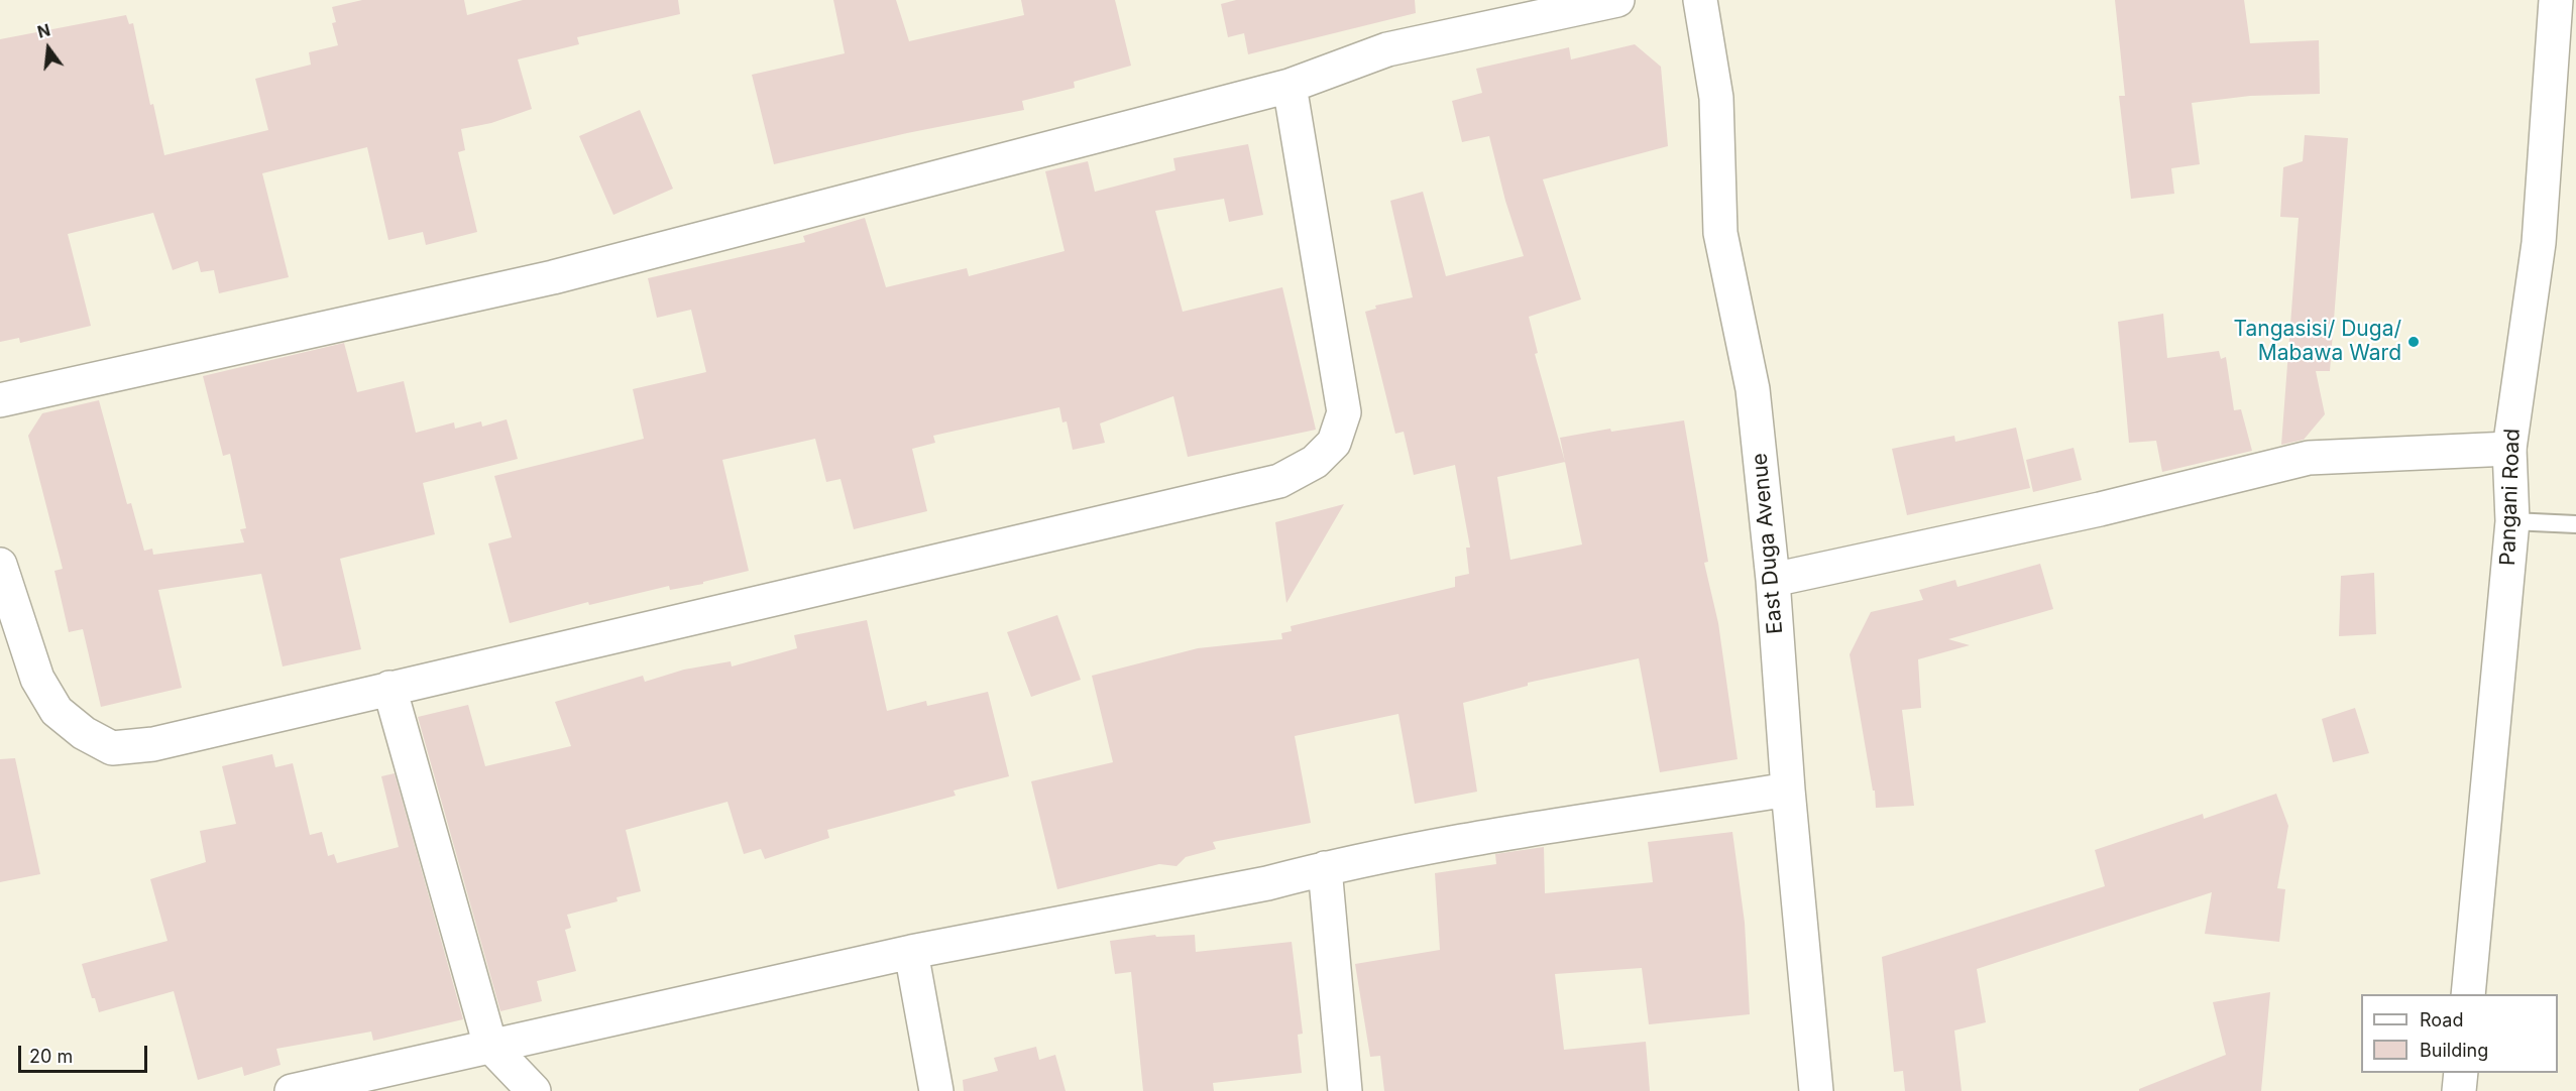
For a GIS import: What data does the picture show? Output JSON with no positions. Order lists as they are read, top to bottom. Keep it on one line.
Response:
{"streets":{"street":["Pangani Road","East Duga Avenue"]},"places":["Tangasisi/ Duga/ Mabawa Ward"],"legend":["Road","Building"],"scale_bar":"20 m","north":"top"}
